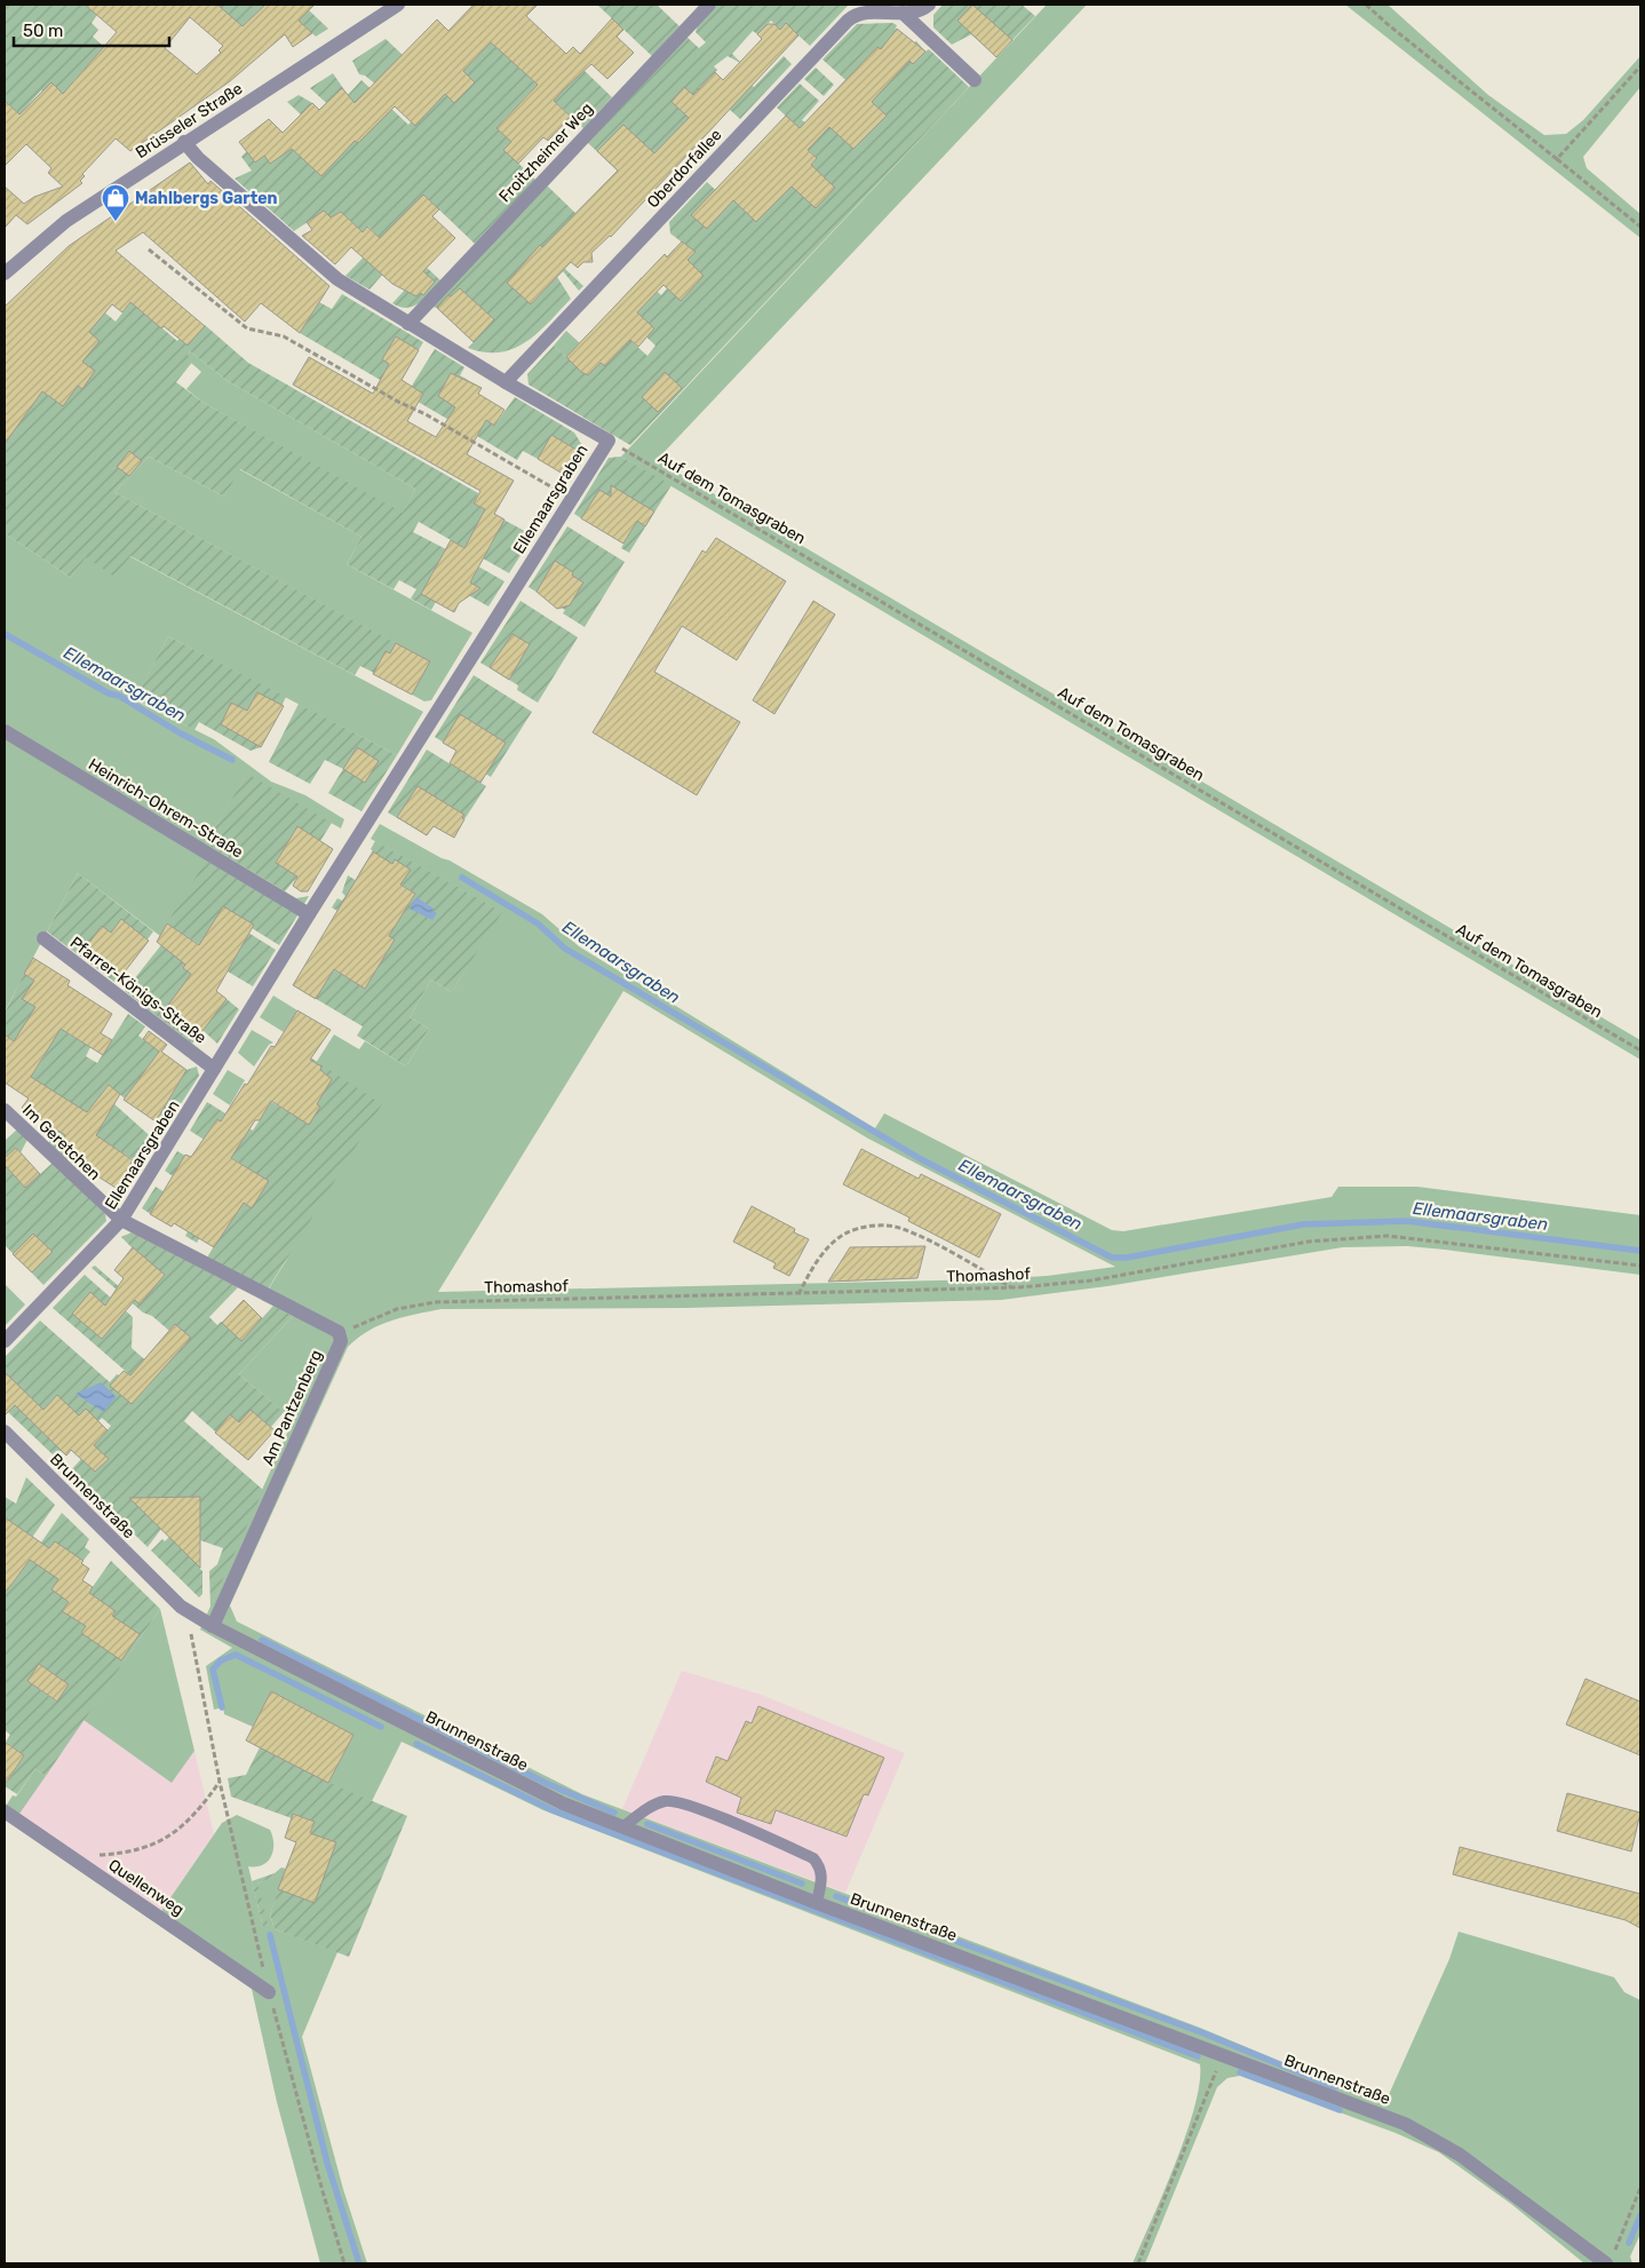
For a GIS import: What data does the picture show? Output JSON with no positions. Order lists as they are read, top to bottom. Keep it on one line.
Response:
{"streets":{"street":["Brüsseler Straße","Froitzheimer Weg","Oberdorfallee","Ellemaarsgraben","Heinrich-Ohrem-Straße","Pfarrer-Königs-Straße","Im Geretchen","Am Pantzenberg","Brunnenstraße","Quellenweg"],"path":["Auf dem Tomasgraben","Thomashof"]},"crossings":[["Auf dem Tomasgraben","Ellemaarsgraben"],["Ellemaarsgraben","Heinrich-Ohrem-Straße"],["Ellemaarsgraben","Pfarrer-Königs-Straße"],["Ellemaarsgraben","Im Geretchen"],["Thomashof","Am Pantzenberg"],["Am Pantzenberg","Brunnenstraße"]],"water":["Ellemaarsgraben"],"places":{"shop":["Mahlbergs Garten"]},"scale_bar":"50 m"}
